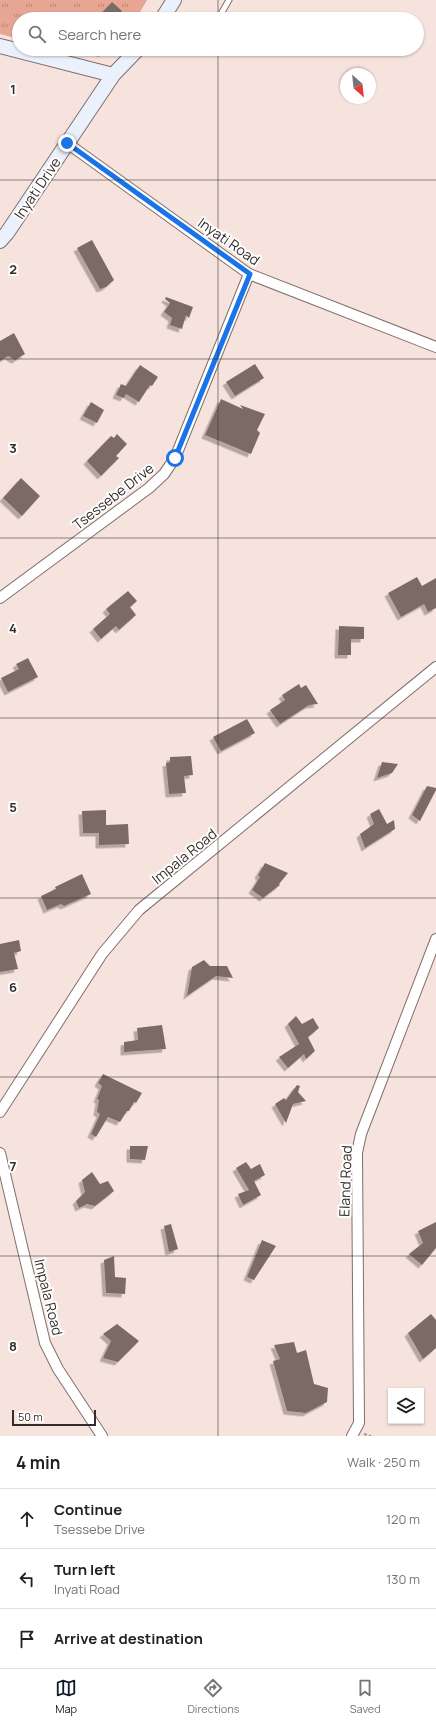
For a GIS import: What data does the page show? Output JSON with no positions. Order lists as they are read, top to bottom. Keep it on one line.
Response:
{"streets":{"street":["Inyati Drive","Inyati Road","Tsessebe Drive","Impala Road","Eland Road"]},"crossings":[["Inyati Drive","Inyati Road"],["Inyati Road","Tsessebe Drive"]],"scale_bar":"50 m","north":"bottom right","page":{"search":"Search here","scale":"50 m","heading":["4 min","Walk · 250 m"],"list":[["Continue","Tsessebe Drive","120 m"],["Turn left","Inyati Road","130 m"],"Arrive at destination"],"nav":["Map","Directions","Saved"]},"grid":{"rows":["1","2","3","4","5","6","7","8"]}}
